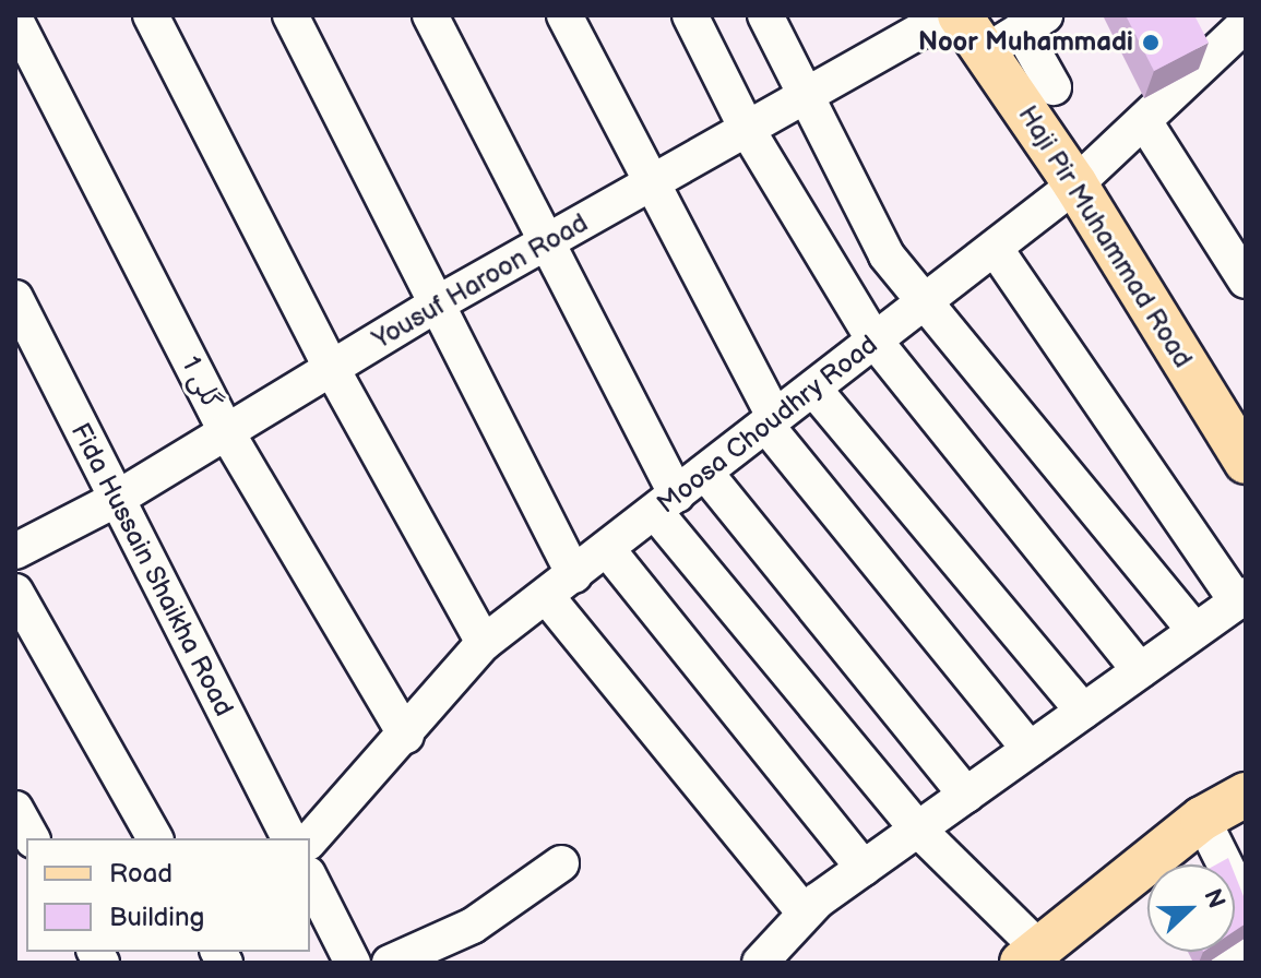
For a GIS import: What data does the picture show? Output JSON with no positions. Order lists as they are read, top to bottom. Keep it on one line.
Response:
{"streets":{"main road":["Haji Pir Muhammad Road"],"street":["Yousuf Haroon Road","گلی 1","Moosa Choudhry Road","Fida Hussain Shaikha Road"]},"crossings":[["Haji Pir Muhammad Road","Moosa Choudhry Road"],["Yousuf Haroon Road","گلی 1"],["Yousuf Haroon Road","Fida Hussain Shaikha Road"],["گلی 1","Moosa Choudhry Road"]],"places":["Noor Muhammadi"],"legend":["Road","Building"],"north":"right"}
